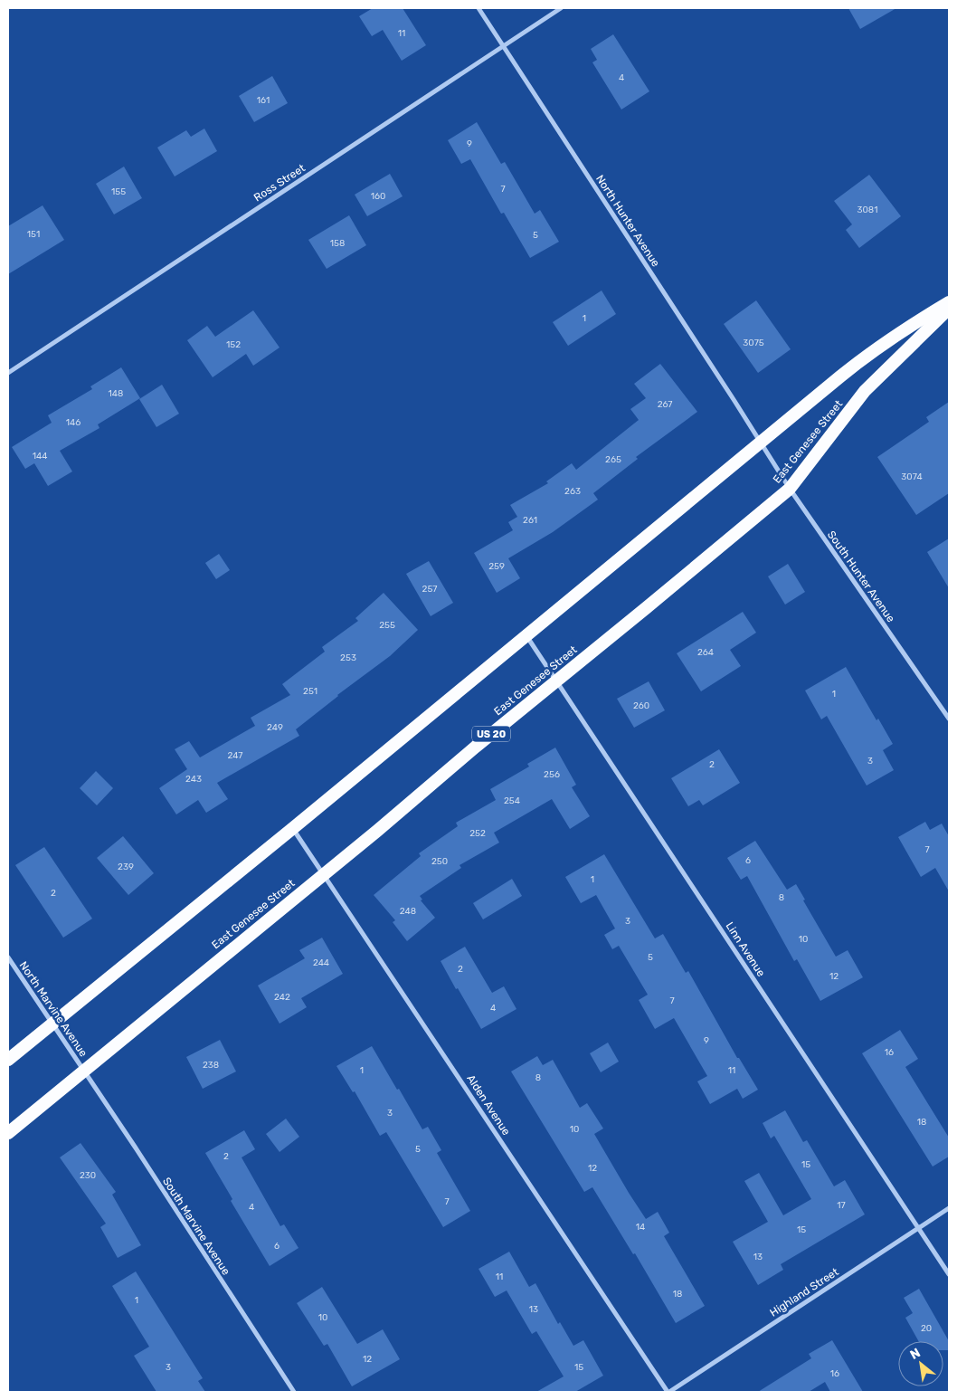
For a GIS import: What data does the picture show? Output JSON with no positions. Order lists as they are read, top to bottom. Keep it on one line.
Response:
{"streets":{"highway":["East Genesee Street","US 20"],"street":["Ross Street","North Hunter Avenue","South Hunter Avenue","Linn Avenue","North Marvine Avenue","Alden Avenue","South Marvine Avenue","Highland Street"]},"crossings":[["Ross Street","North Hunter Avenue"],["North Hunter Avenue","East Genesee Street"],["North Hunter Avenue","South Hunter Avenue"],["East Genesee Street","South Hunter Avenue"],["East Genesee Street","Linn Avenue"],["East Genesee Street","North Marvine Avenue"],["East Genesee Street","Alden Avenue"],["East Genesee Street","South Marvine Avenue"],["Linn Avenue","Highland Street"],["North Marvine Avenue","South Marvine Avenue"],["Alden Avenue","Highland Street"]],"house_numbers":["11","4","161","9","7","155","160","3081","151","5","158","1","3075","152","148","267","146","144","265","3074","263","261","259","257","255","264","253","251","1","260","249","247","3","2","256","243","254","252","7","6","250","239","1","2","8","248","3","10","5","244","2","12","242","7","4","9","16","238","1","11","8","3","18","10","5","2","15","12","230","7","17","4","14","15","6","13","11","18","1","13","10","20","12","3","15","16"],"north":"top left"}
